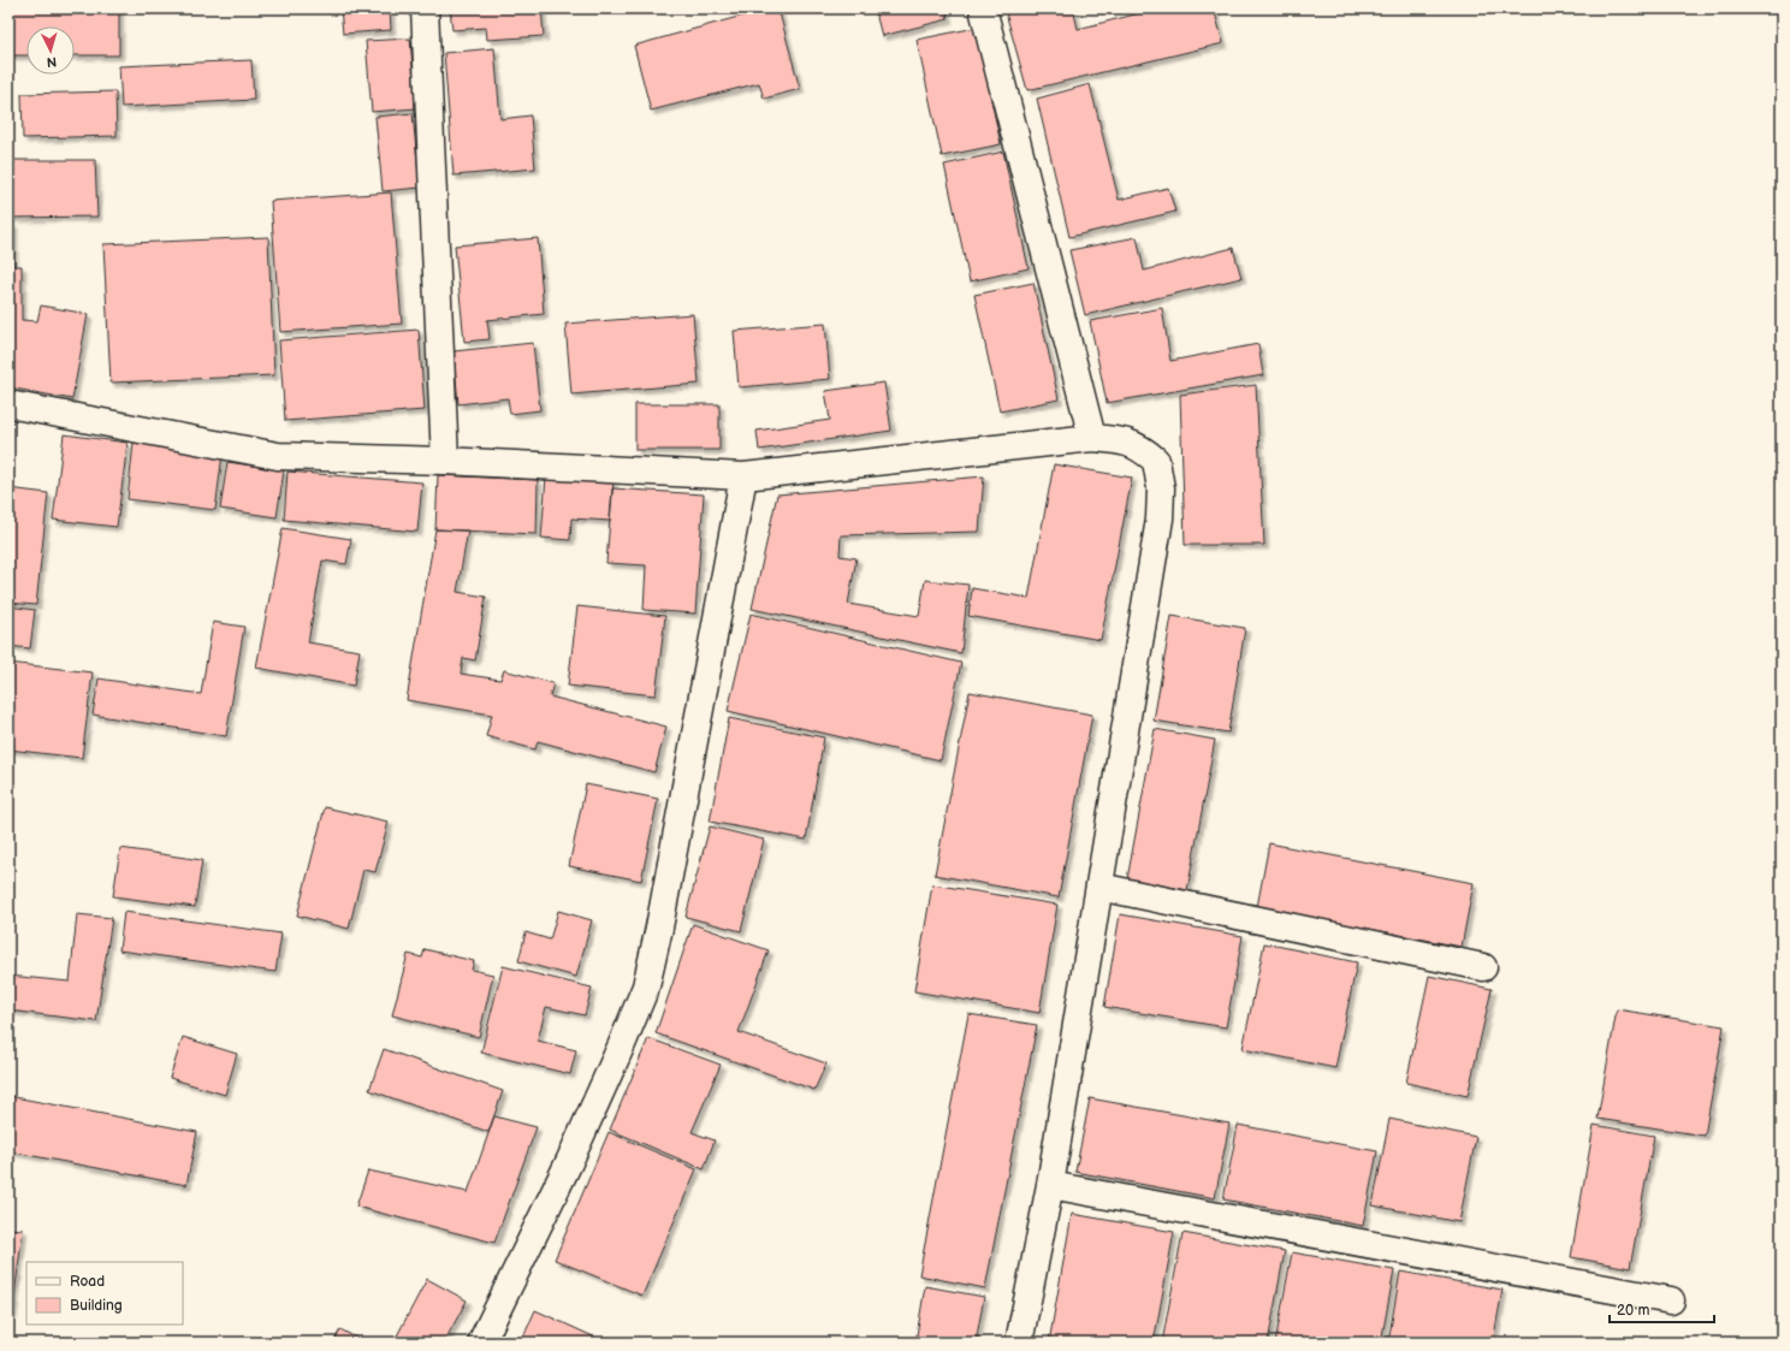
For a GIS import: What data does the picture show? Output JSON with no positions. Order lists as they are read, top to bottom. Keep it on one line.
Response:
{"legend":["Road","Building"],"scale_bar":"20 m","north":"bottom"}
